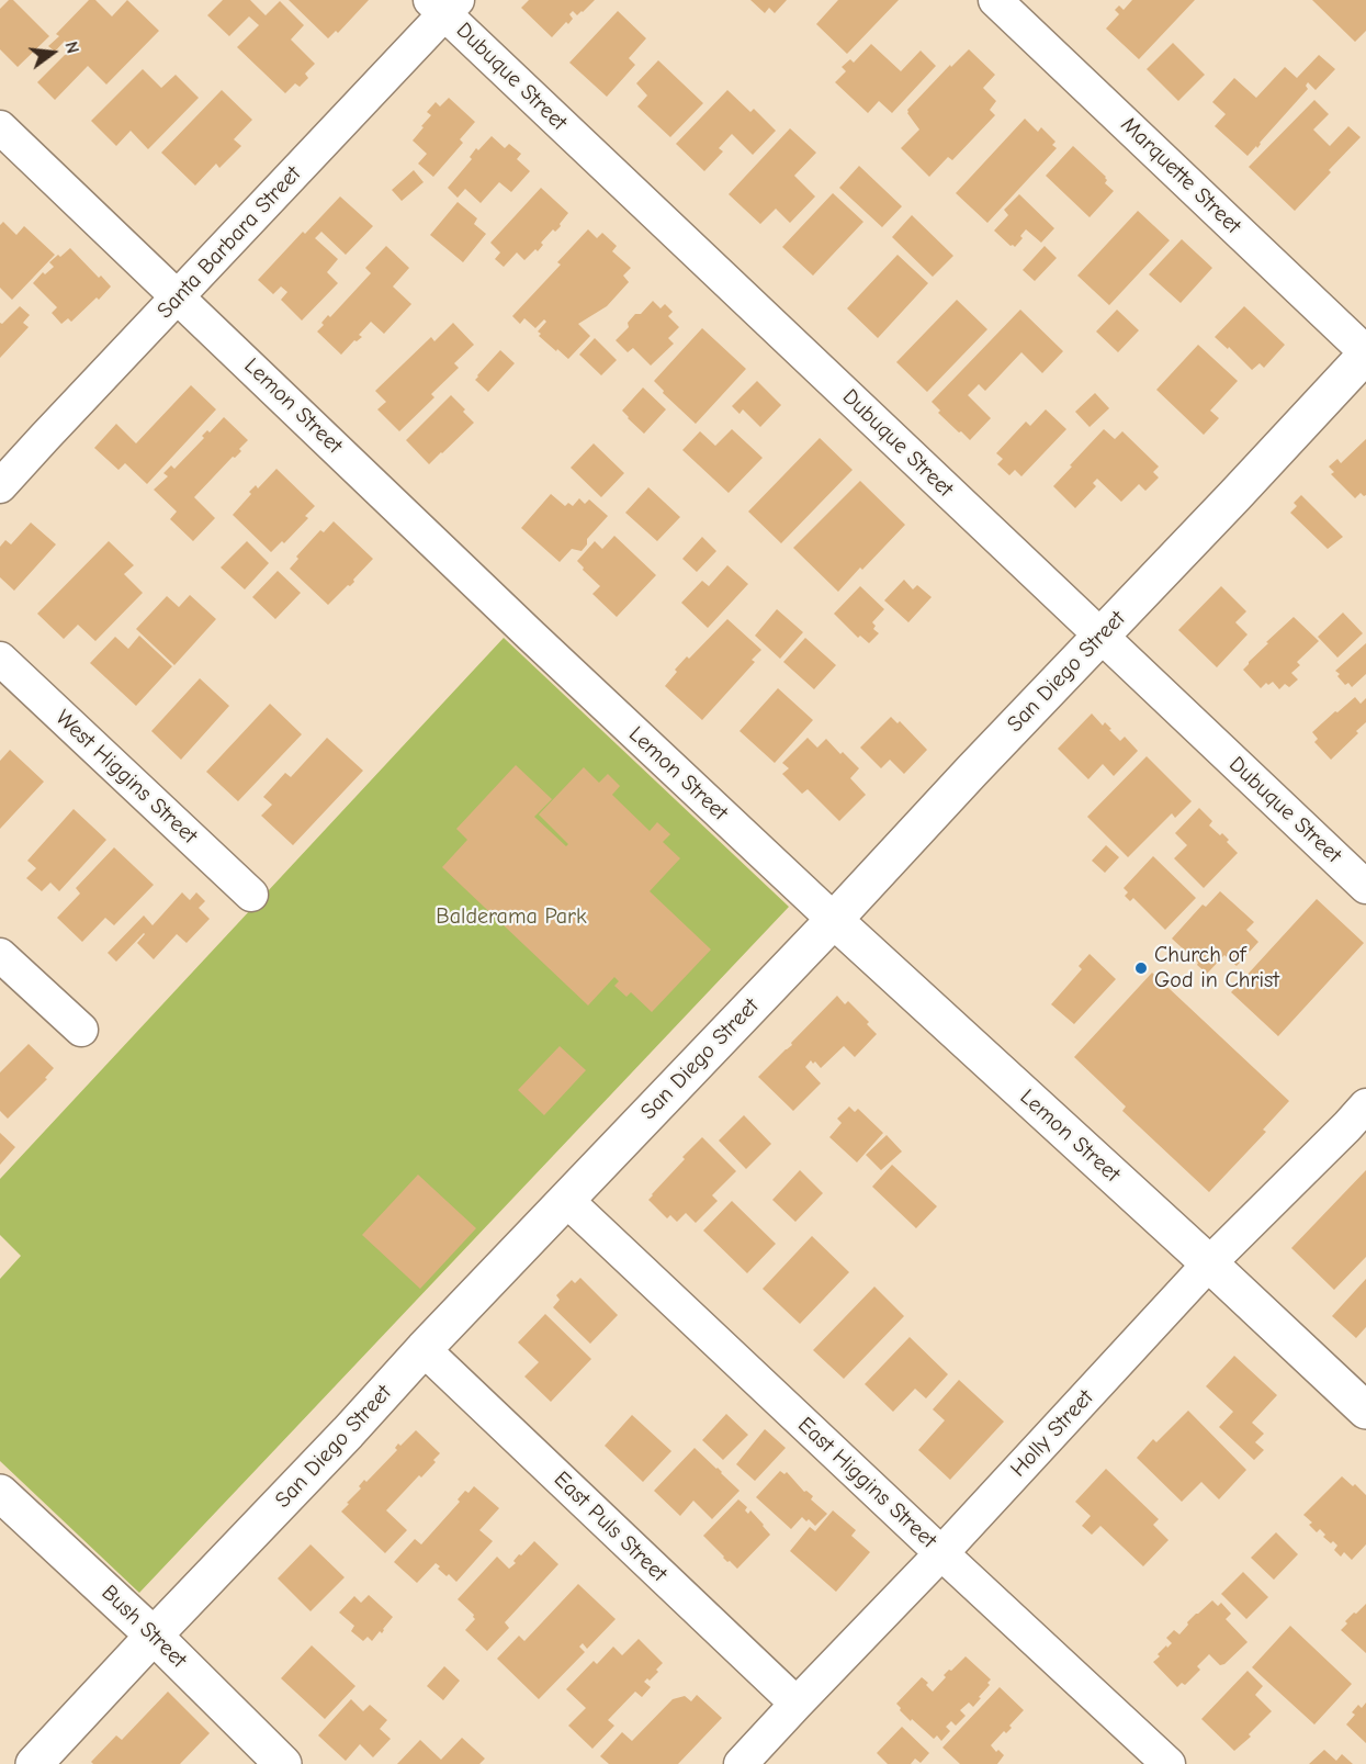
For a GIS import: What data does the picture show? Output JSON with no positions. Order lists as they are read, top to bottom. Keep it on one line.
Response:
{"streets":{"street":["Dubuque Street","Marquette Street","Santa Barbara Street","Lemon Street","San Diego Street","West Higgins Street","Holly Street","East Higgins Street","East Puls Street","Bush Street"]},"crossings":[["Dubuque Street","Santa Barbara Street"],["Dubuque Street","San Diego Street"],["Marquette Street","San Diego Street"],["Santa Barbara Street","Lemon Street"],["Lemon Street","San Diego Street"],["Lemon Street","Holly Street"],["San Diego Street","East Higgins Street"],["San Diego Street","East Puls Street"],["San Diego Street","Bush Street"],["Holly Street","East Higgins Street"],["Holly Street","East Puls Street"]],"parks":["Balderama Park"],"places":["Church of God in Christ"],"north":"right"}
